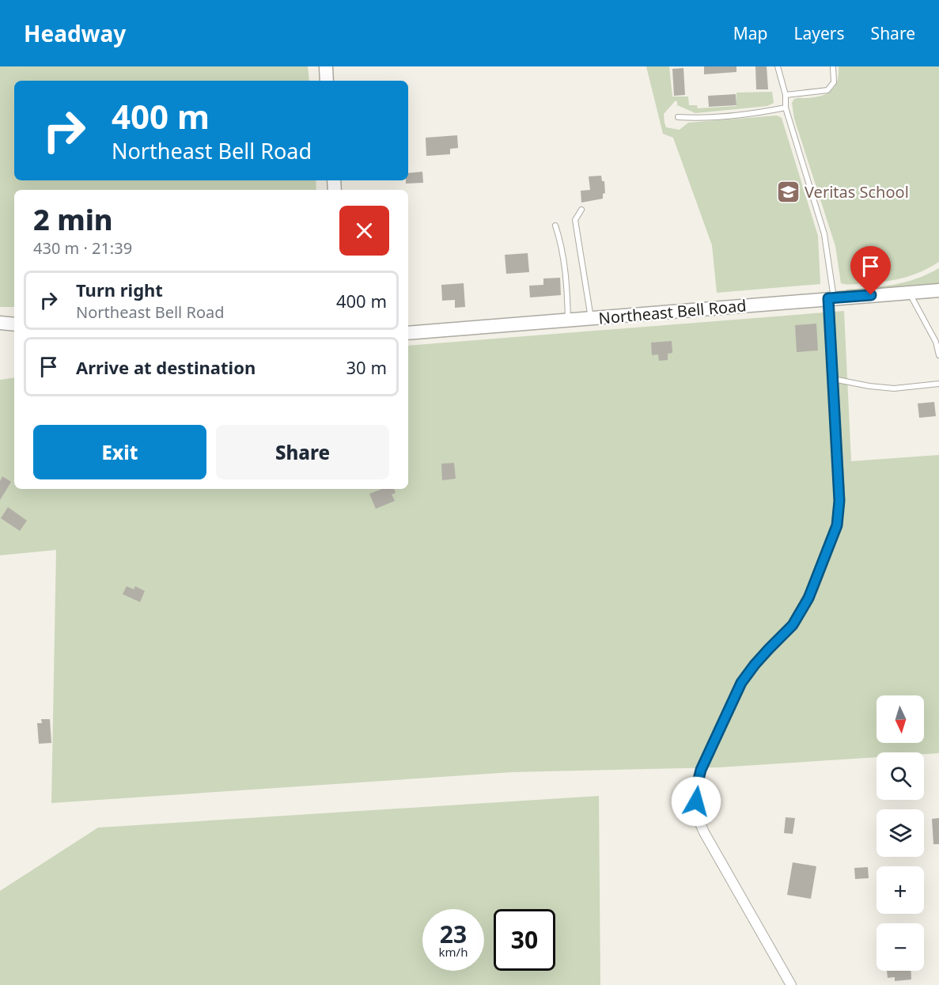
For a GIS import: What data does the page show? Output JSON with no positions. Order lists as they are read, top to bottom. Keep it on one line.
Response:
{"streets":{"main road":["Northeast Bell Road"]},"places":{"school or university":["Veritas School"]},"north":"bottom","page":{"header":"Headway","nav":["Map","Layers","Share"],"turn":["400 m","Northeast Bell Road"],"heading":["2 min","430 m · 21:39"],"list":[{"name":"Turn right","note":"Northeast Bell Road","value":"400 m"},{"name":"Arrive at destination","value":"30 m"}],"buttons":["Exit","Share"],"map_buttons":["+","−"],"speed":"23 km/h","limit":"30"}}
